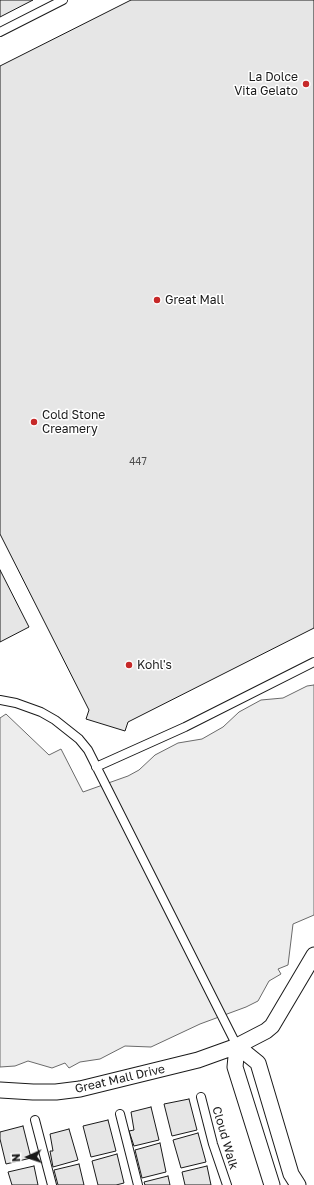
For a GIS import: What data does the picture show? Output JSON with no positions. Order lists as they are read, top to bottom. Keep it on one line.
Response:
{"streets":{"street":["Great Mall Drive"],"lane":["Cloud Walk"]},"places":["La Dolce Vita Gelato","Great Mall","Cold Stone Creamery","Kohl's"],"house_numbers":["447"],"north":"left"}
